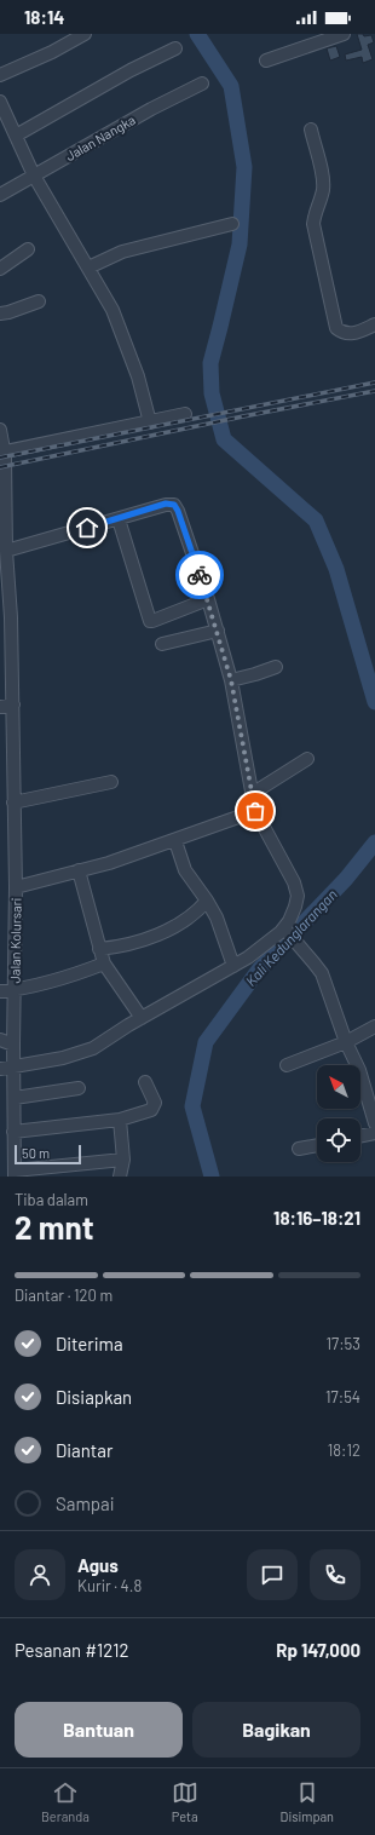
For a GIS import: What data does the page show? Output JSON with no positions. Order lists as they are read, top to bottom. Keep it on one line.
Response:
{"streets":{"street":["Jalan Nangka","Jalan Kolursari"]},"water":["Kali Kedunglarangan"],"scale_bar":"50 m","north":"top left","page":{"status":"18:14","scale":"50 m","heading":["2 mnt","Tiba dalam","18:16–18:21"],"panel":["Agus","Kurir · 4.8","Pesanan #1212","Rp 147,000"],"bar":"Diantar · 120 m","list":[["Diterima","17:53"],["Disiapkan","17:54"],["Diantar","18:12"],"Sampai"],"buttons":["Bantuan","Bagikan"],"tabs":["Beranda","Peta","Disimpan"]}}
